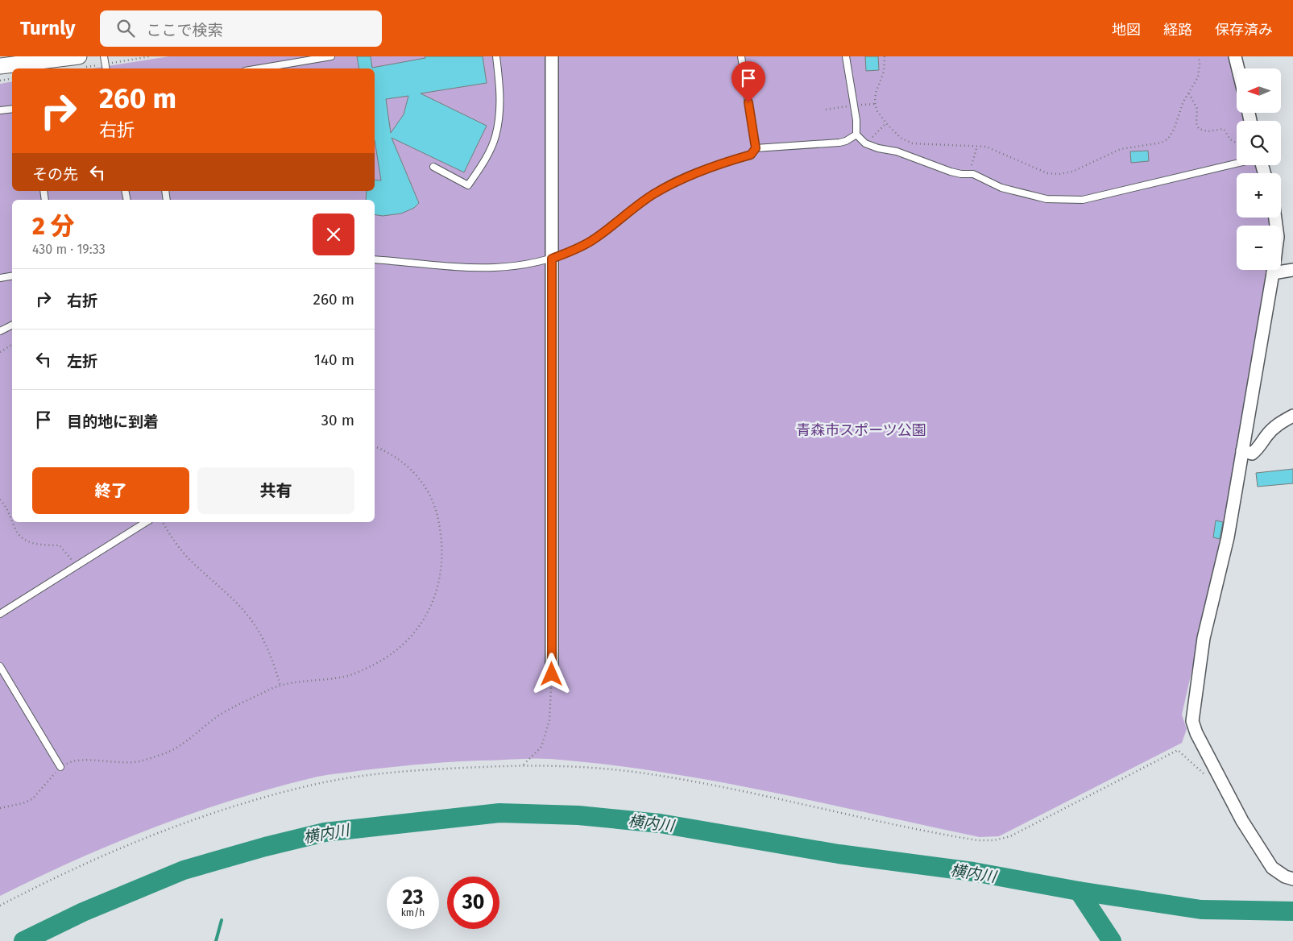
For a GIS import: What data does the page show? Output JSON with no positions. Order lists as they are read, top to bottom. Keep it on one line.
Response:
{"water":["横内川"],"parks":["青森市スポーツ公園"],"north":"left","page":{"header":"Turnly","search":"ここで検索","nav":["地図","経路","保存済み"],"map_buttons":["+","−"],"turn":["260 m","右折"],"then":"その先","heading":["2 分","430 m · 19:33"],"list":[{"name":"右折","value":"260 m"},{"name":"左折","value":"140 m"},{"name":"目的地に到着","value":"30 m"}],"buttons":["終了","共有"],"speed":"23 km/h","limit":"30"}}
